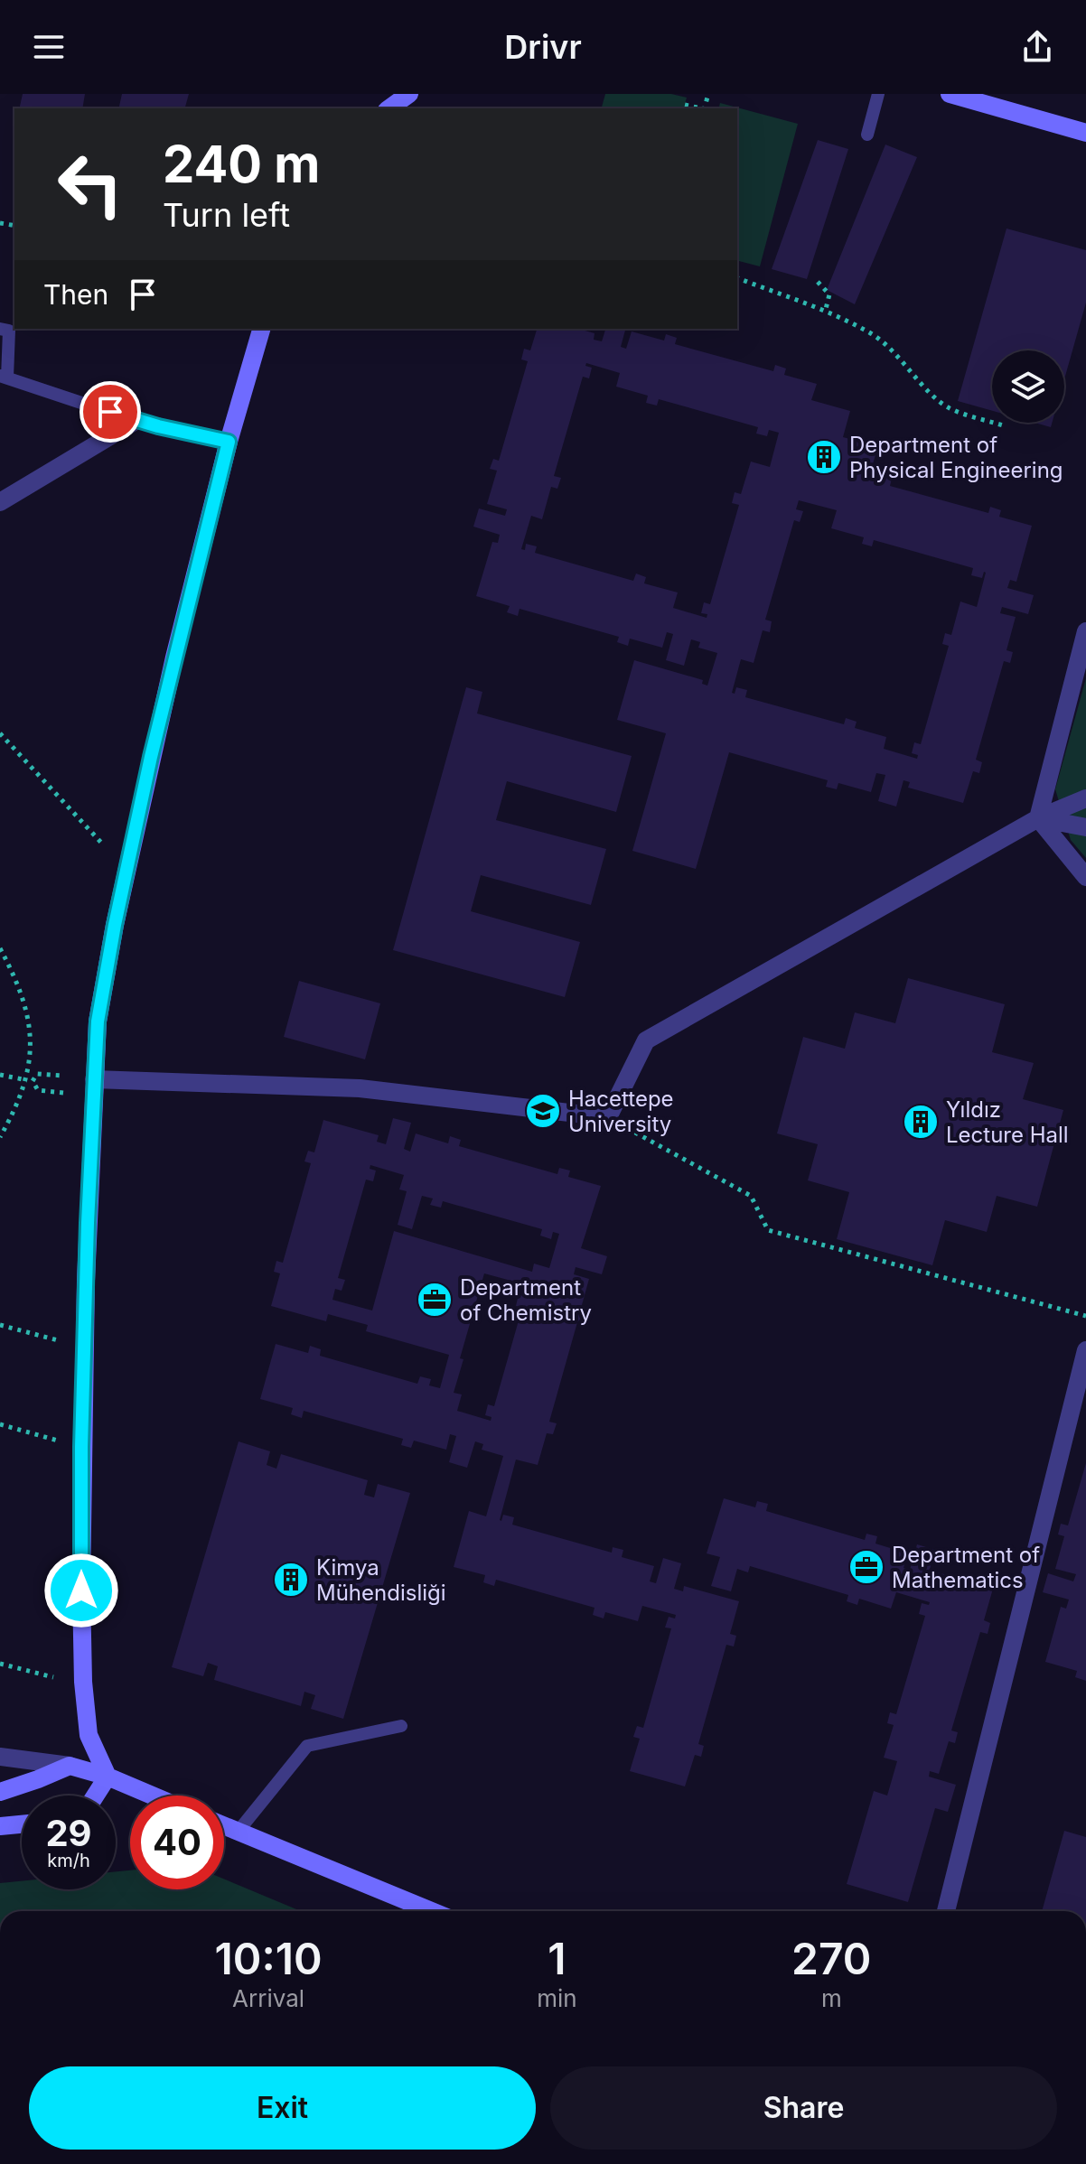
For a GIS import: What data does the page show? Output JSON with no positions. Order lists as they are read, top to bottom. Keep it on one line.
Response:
{"places":{"building":["Department of Physical Engineering","Yıldız Lecture Hall","Kimya Mühendisliği"],"school or university":["Hacettepe University"],"office":["Department of Chemistry","Department of Mathematics"]},"page":{"header":"Drivr","turn":["240 m","Turn left"],"then":"Then","speed":"29 km/h","limit":"40","eta":["10:10","Arrival","1","min","270","m"],"buttons":["Exit","Share"]}}
